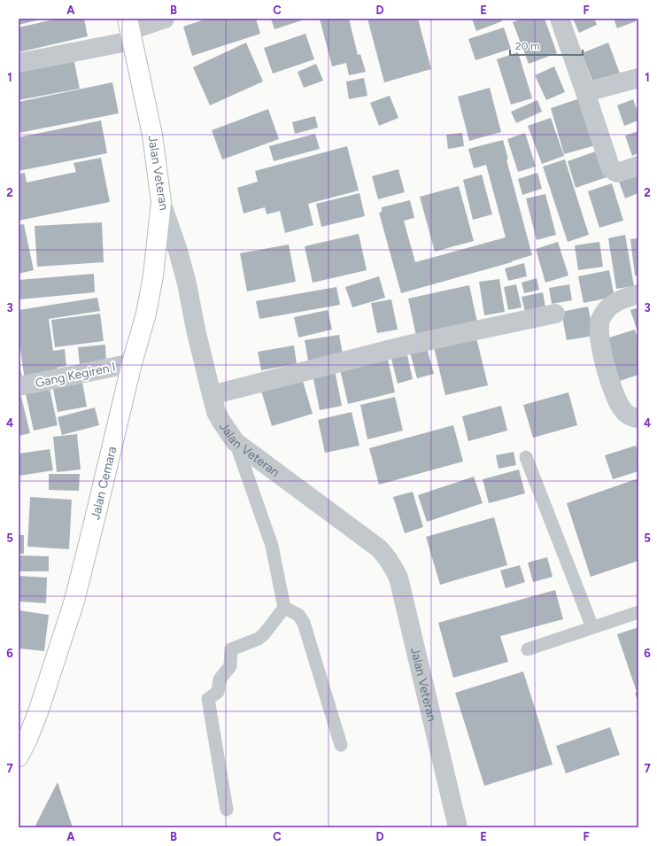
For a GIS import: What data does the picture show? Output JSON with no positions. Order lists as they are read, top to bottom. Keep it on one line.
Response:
{"streets":{"main road":["Jalan Veteran","Jalan Cemara"],"street":["Gang Kegiren I"]},"crossings":[["Jalan Veteran","Jalan Cemara"],["Gang Kegiren I","Jalan Cemara"]],"scale_bar":"20 m","grid":{"columns":["A","B","C","D","E","F"],"rows":["1","2","3","4","5","6","7"]}}
